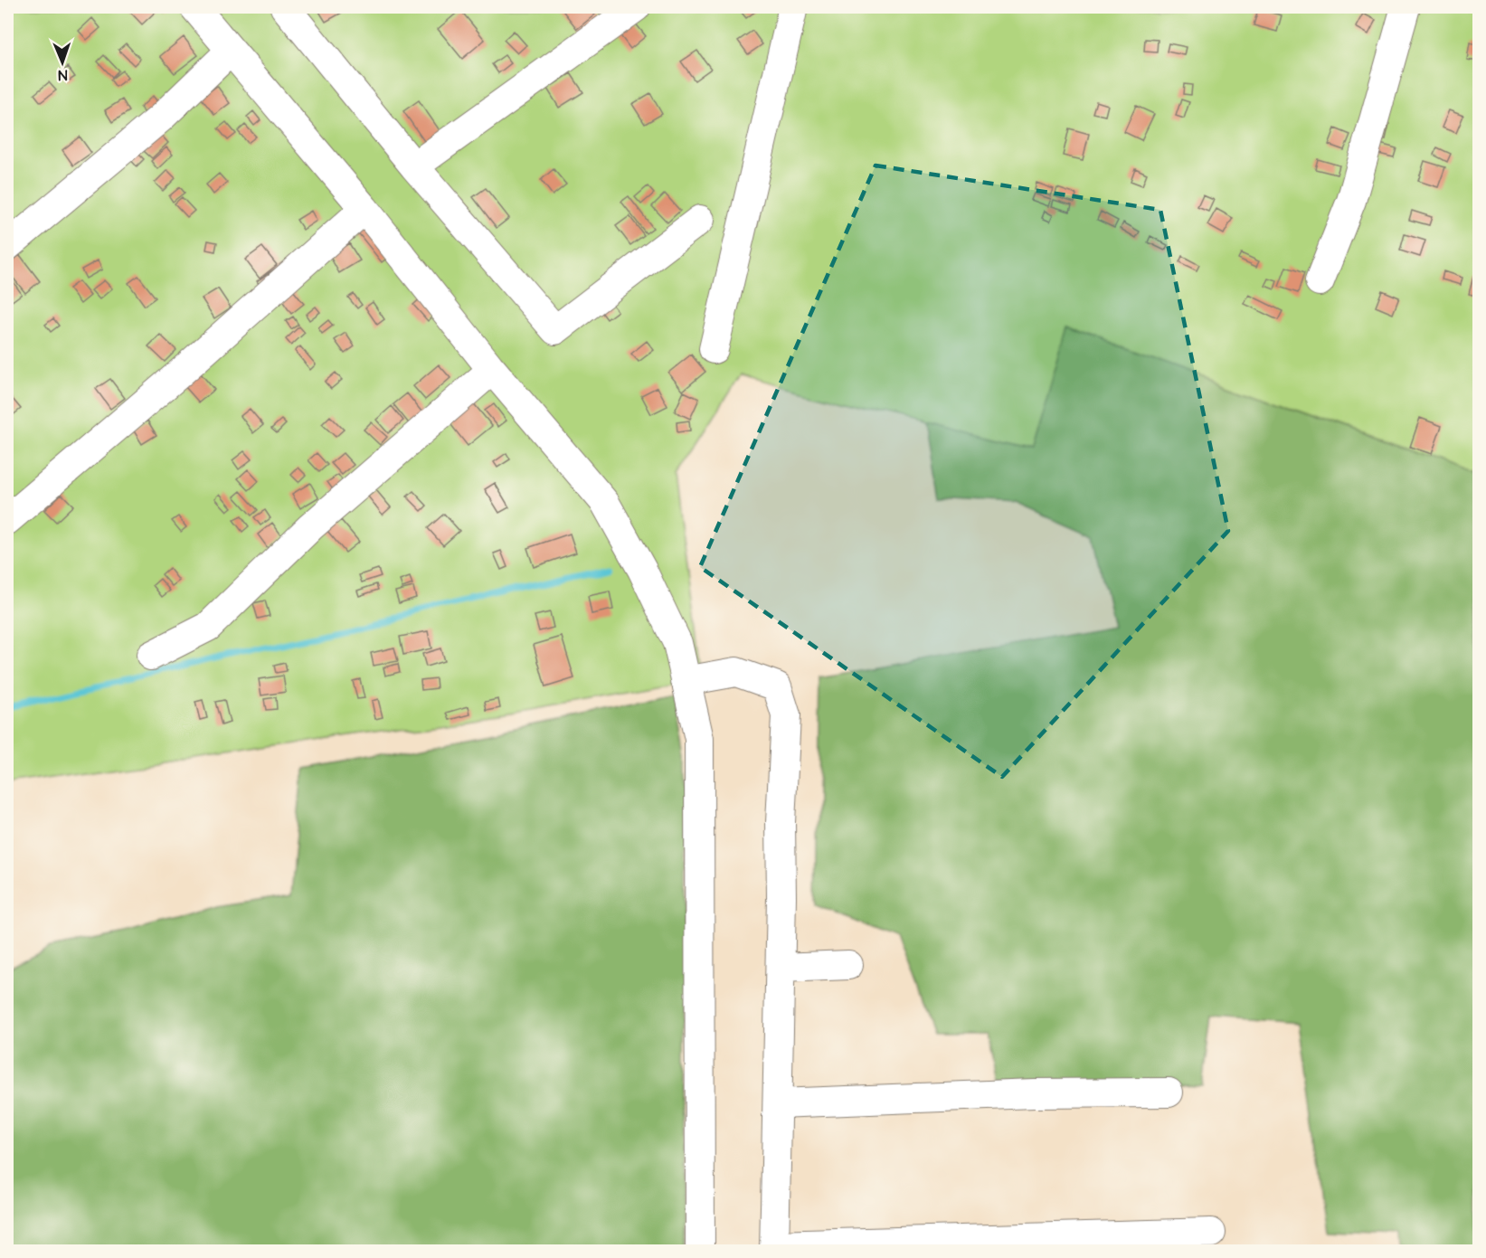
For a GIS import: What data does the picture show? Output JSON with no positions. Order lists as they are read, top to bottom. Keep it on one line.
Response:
{"north":"bottom"}
